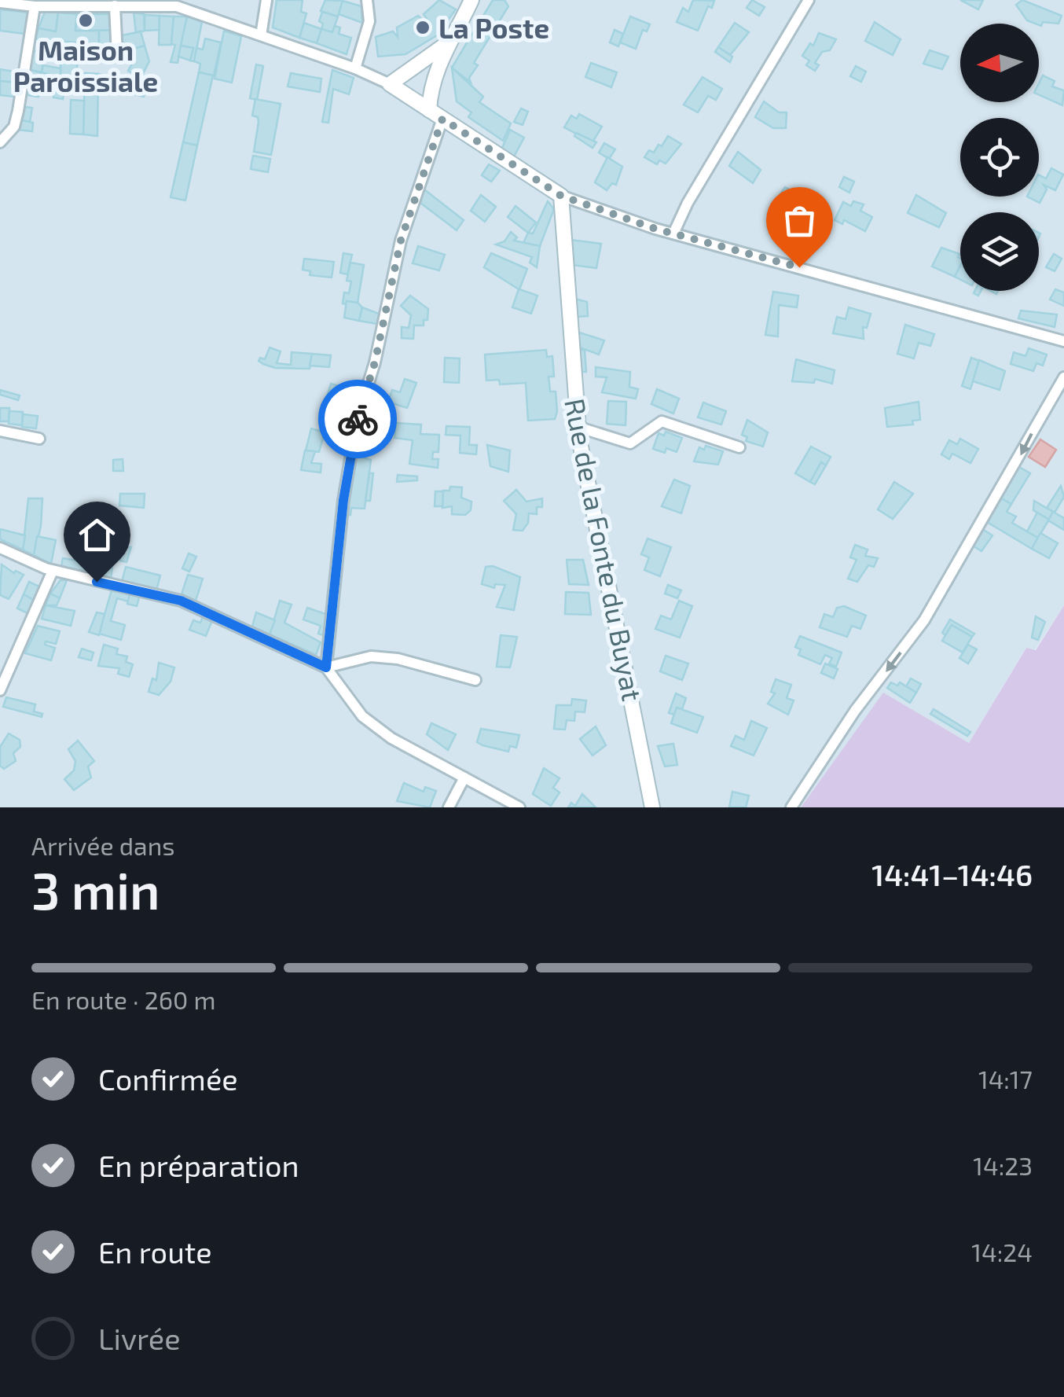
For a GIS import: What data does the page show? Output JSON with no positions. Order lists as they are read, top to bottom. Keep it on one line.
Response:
{"streets":{"street":["Rue de la Fonte du Buyat"]},"places":["Maison Paroissiale","La Poste"],"north":"left","page":{"heading":["3 min","Arrivée dans","14:41–14:46"],"bar":"En route · 260 m","list":[["Confirmée","14:17"],["En préparation","14:23"],["En route","14:24"],"Livrée"]}}
